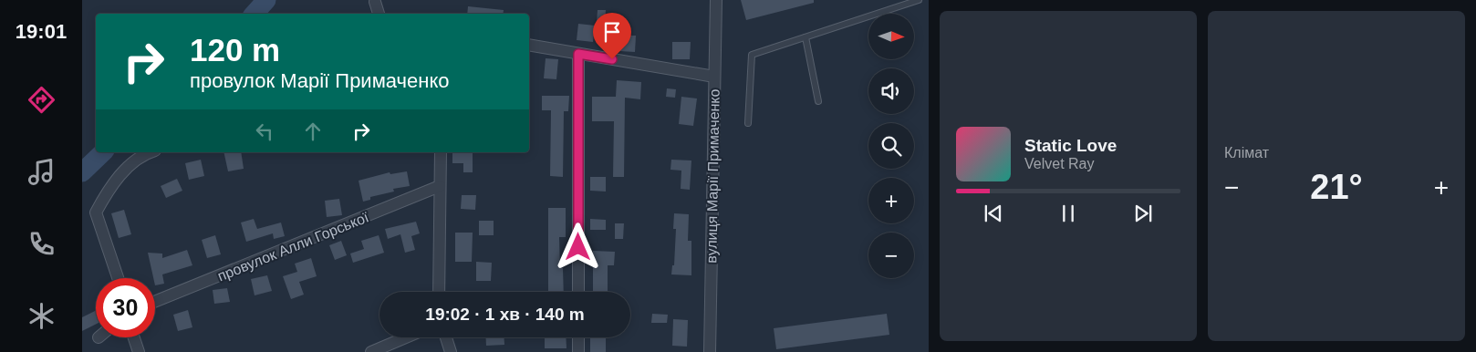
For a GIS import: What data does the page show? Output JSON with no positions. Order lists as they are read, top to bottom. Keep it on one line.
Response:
{"streets":{"street":["вулиця Марії Примаченко","провулок Алли Горської"]},"north":"right","page":{"tabs":"19:01","tile":"Клімат","map_buttons":["+","−"],"turn":["120 m","провулок Марії Примаченко"],"song":["Static Love","Velvet Ray"],"heat":["−","21°","+"],"limit":"30","trip":"19:02 · 1 хв · 140 m"}}
